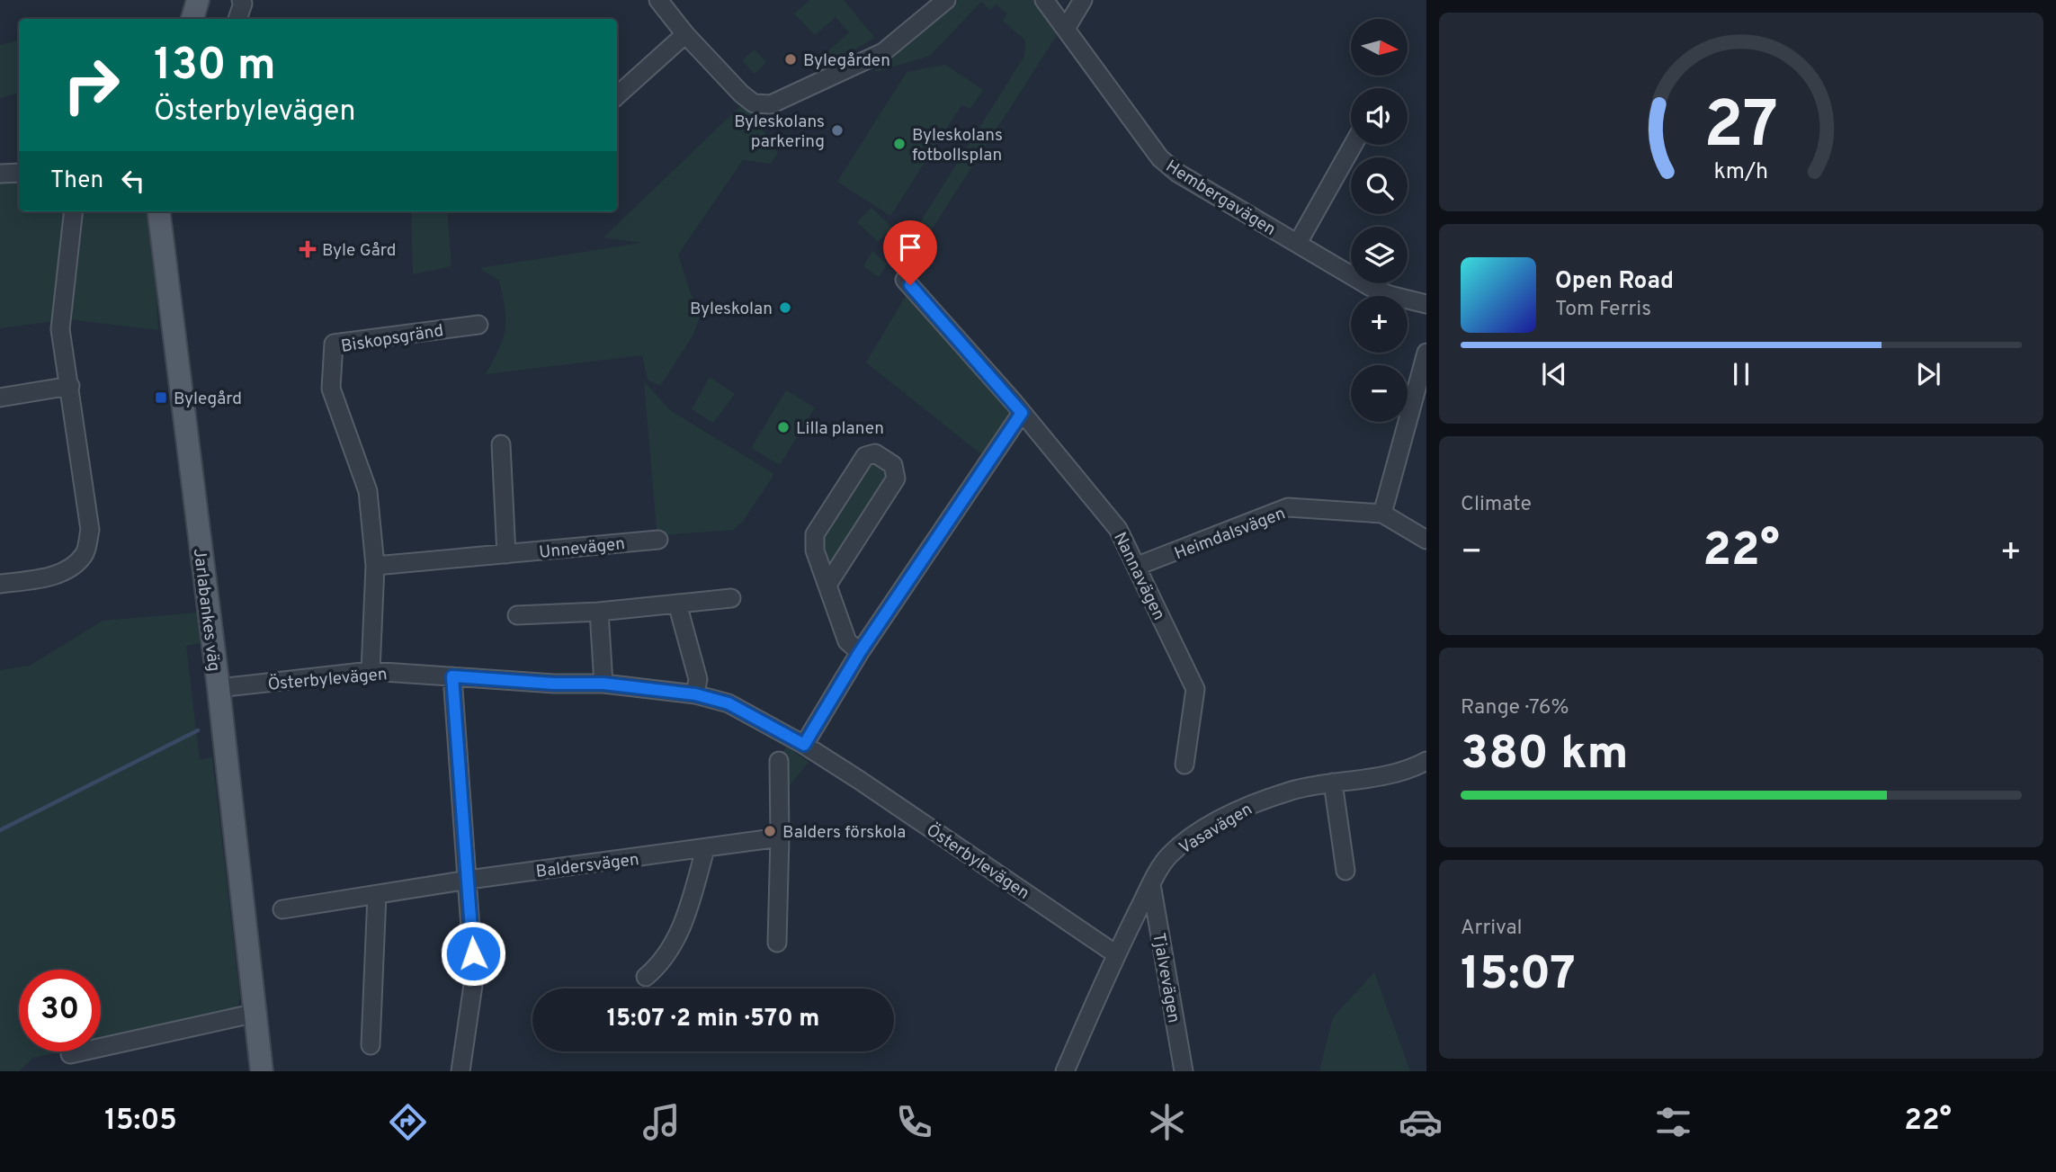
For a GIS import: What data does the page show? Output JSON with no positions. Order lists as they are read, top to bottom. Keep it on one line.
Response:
{"streets":{"main road":["Jarlabankes väg"],"street":["Hembergavägen","Biskopsgränd","Heimdalsvägen","Unnevägen","Nannavägen","Österbylevägen","Vasavägen","Baldersvägen","Tjalvevägen"]},"crossings":[["Biskopsgränd","Unnevägen"],["Biskopsgränd","Österbylevägen"],["Heimdalsvägen","Nannavägen"],["Jarlabankes väg","Österbylevägen"],["Österbylevägen","Vasavägen"],["Vasavägen","Tjalvevägen"]],"places":{"other":["Bylegården","Byleskolans parkering","Byleskolans fotbollsplan","Byleskolan","Lilla planen","Balders förskola"],"health":["Byle Gård"],"transit":["Bylegård"]},"north":"right","page":{"map_buttons":["+","−"],"turn":["130 m","Österbylevägen"],"then":"Then","song":["Open Road","Tom Ferris"],"tile":["Climate",["Range · 76%","380 km"],["Arrival","15:07"]],"heat":["−","22°","+"],"limit":"30","trip":"15:07 · 2 min · 570 m","tabs":["15:05","22°"],"gauge":["27","km/h"]}}
